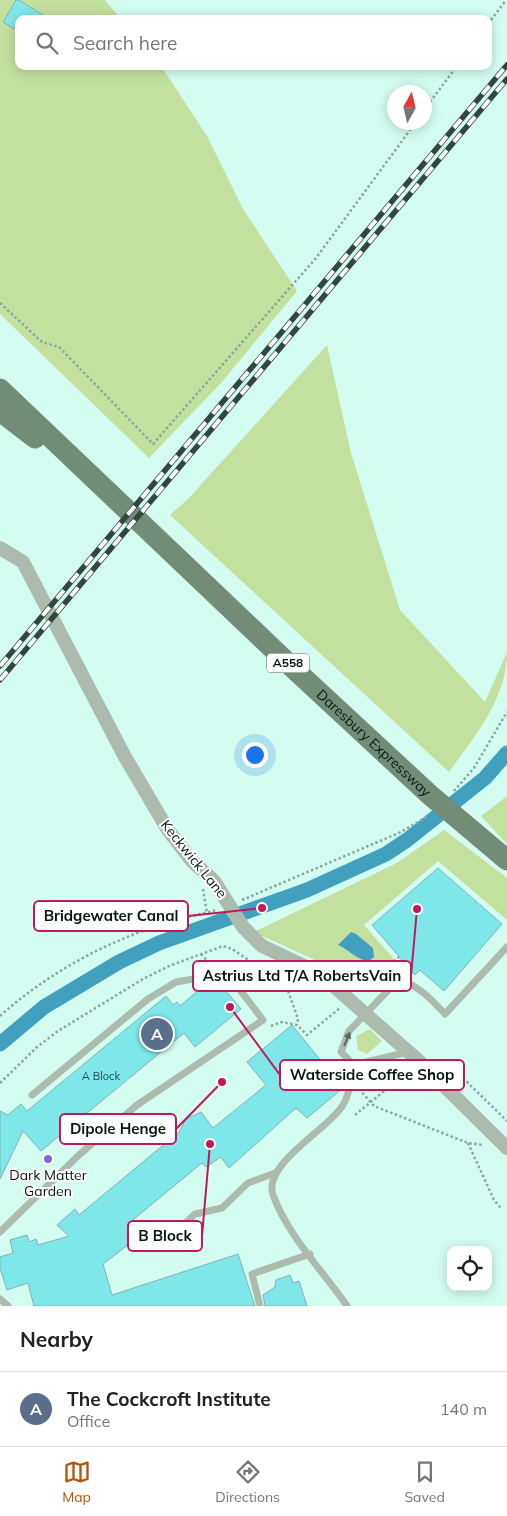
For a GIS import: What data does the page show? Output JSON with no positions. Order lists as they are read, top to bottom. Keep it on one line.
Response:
{"streets":{"main road":["A558","Daresbury Expressway"],"street":["Keckwick Lane"]},"places":["Bridgewater Canal","Astrius Ltd T/A RobertsVain","Waterside Coffee Shop","Dipole Henge","B Block","Dark Matter Garden"],"house_numbers":["A Block"],"north":"top","page":{"search":"Search here","pins":"A","heading":"Nearby","list":[{"mark":"A","name":"The Cockcroft Institute","note":"Office","value":"140 m"}],"nav":["Map","Directions","Saved"]}}
